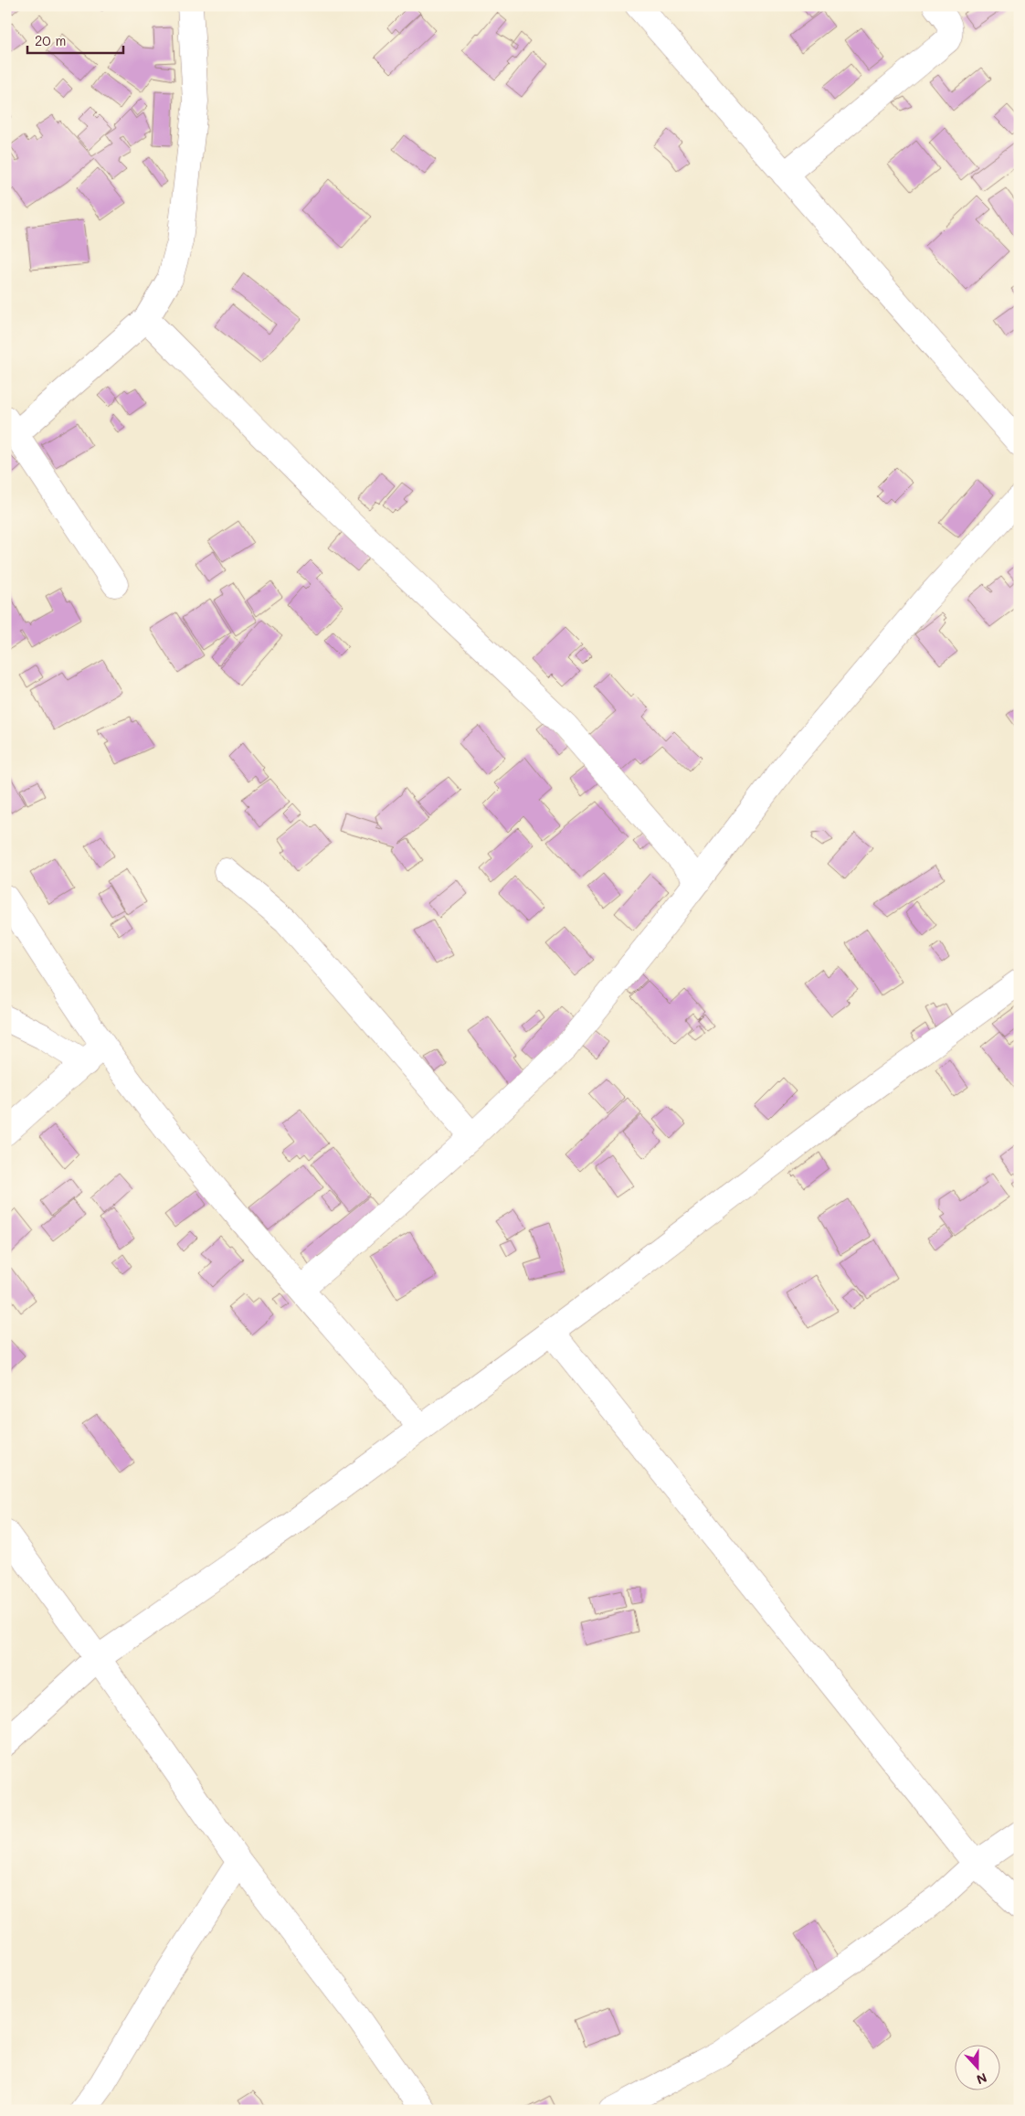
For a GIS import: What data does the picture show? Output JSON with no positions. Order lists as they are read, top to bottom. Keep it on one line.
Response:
{"scale_bar":"20 m","north":"bottom"}
